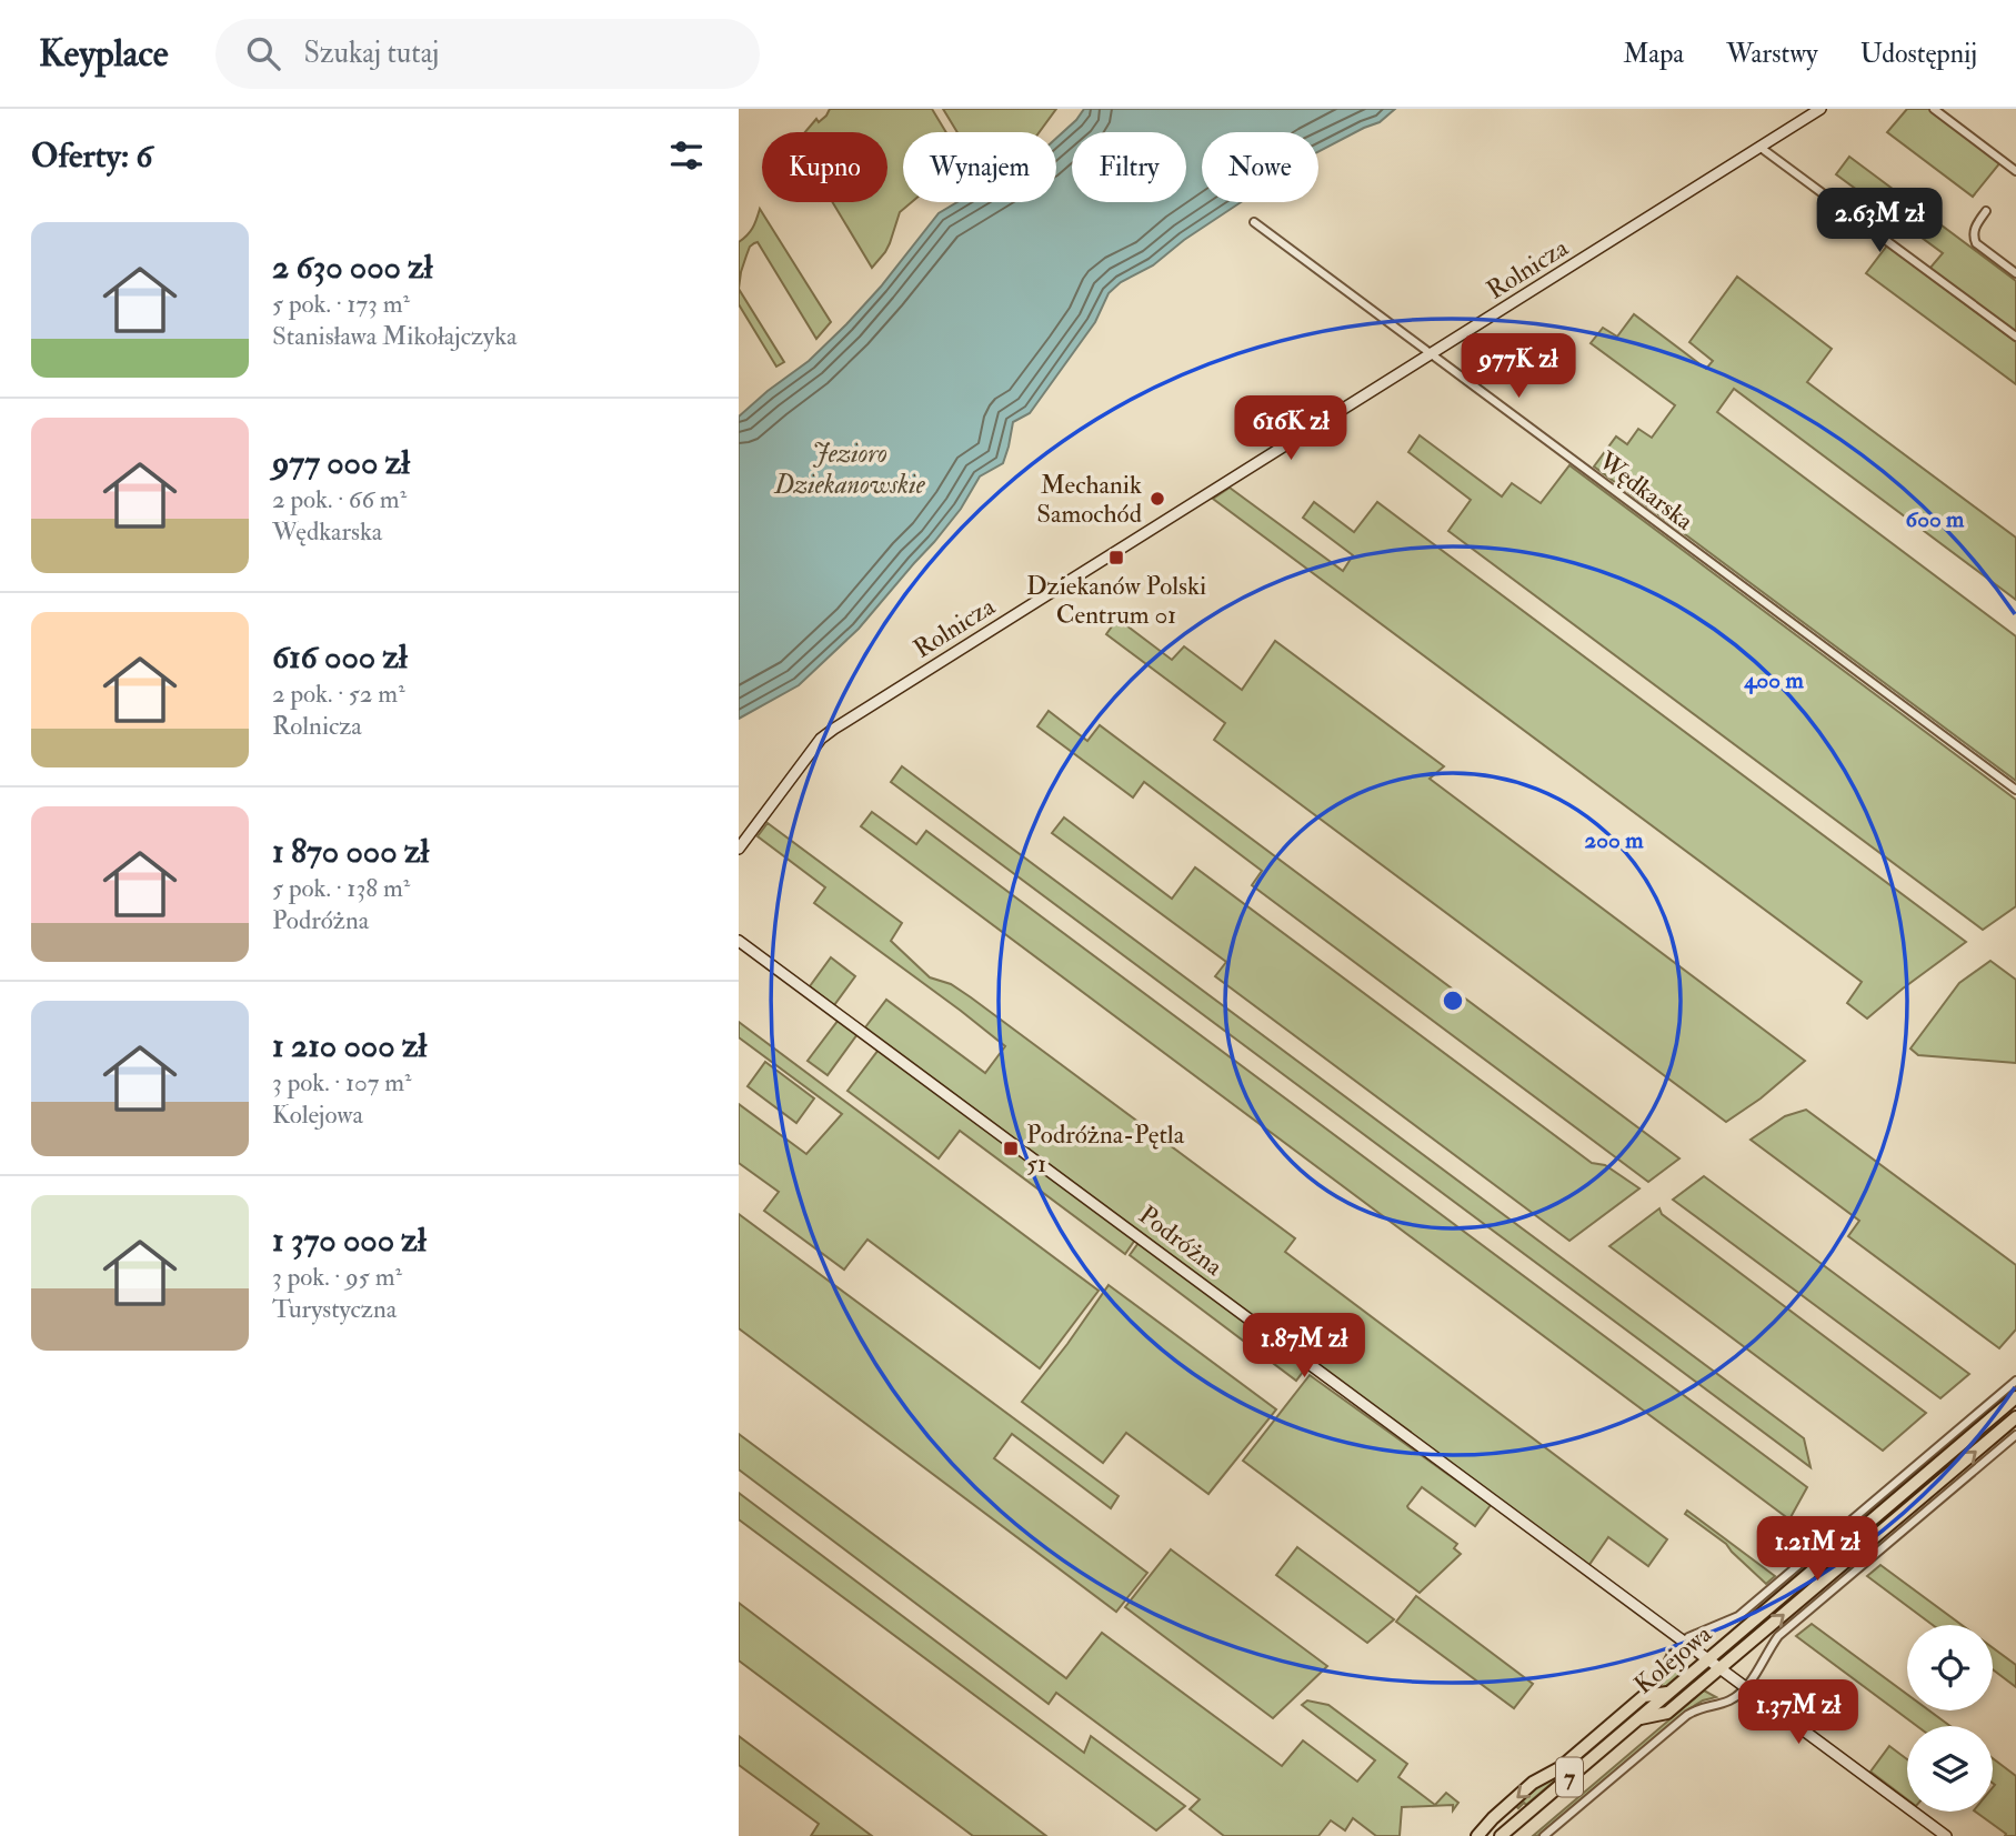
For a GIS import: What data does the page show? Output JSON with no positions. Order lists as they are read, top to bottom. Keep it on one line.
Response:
{"streets":{"highway":["Kolejowa","7"],"street":["Rolnicza","Wędkarska","Podróżna"]},"crossings":[["Rolnicza","Wędkarska"],["Podróżna","Kolejowa"]],"water":["Jezioro Dziekanowskie"],"places":{"other":["Mechanik Samochód"],"transit":["Dziekanów Polski Centrum 01","Podróżna-Pętla 51"]},"page":{"header":"Keyplace","search":"Szukaj tutaj","nav":["Mapa","Warstwy","Udostępnij"],"heading":"Oferty: 6","chip":["Kupno","Wynajem","Filtry","Nowe"],"price":["2.63M zł","977K zł","616K zł","1.87M zł","1.21M zł","1.37M zł"],"list":[{"name":"2 630 000 zł","note":"5 pok. · 173 m² · Stanisława Mikołajczyka"},{"name":"977 000 zł","note":"2 pok. · 66 m² · Wędkarska"},{"name":"616 000 zł","note":"2 pok. · 52 m² · Rolnicza"},{"name":"1 870 000 zł","note":"5 pok. · 138 m² · Podróżna"},{"name":"1 210 000 zł","note":"3 pok. · 107 m² · Kolejowa"},{"name":"1 370 000 zł","note":"3 pok. · 95 m² · Turystyczna"}]},"rings":["600 m","400 m","200 m"]}
